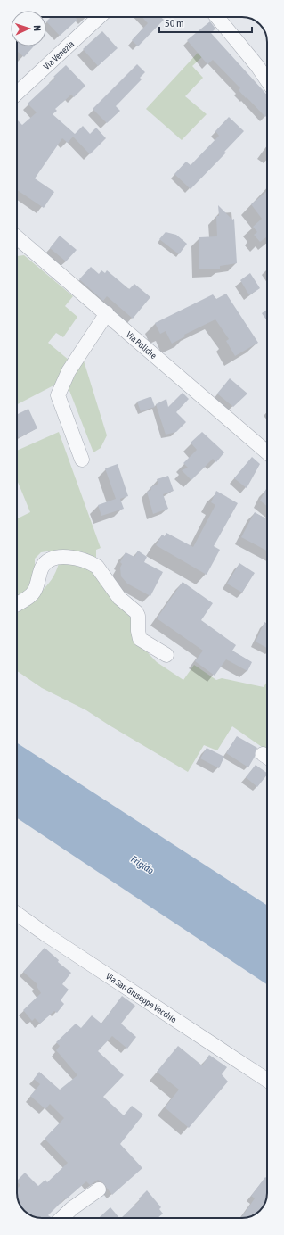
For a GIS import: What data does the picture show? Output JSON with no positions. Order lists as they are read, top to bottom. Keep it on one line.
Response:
{"streets":{"street":["Via Venezia","Via Puliche","Via San Giuseppe Vecchio"]},"water":["Frigido"],"scale_bar":"50 m","north":"right"}
